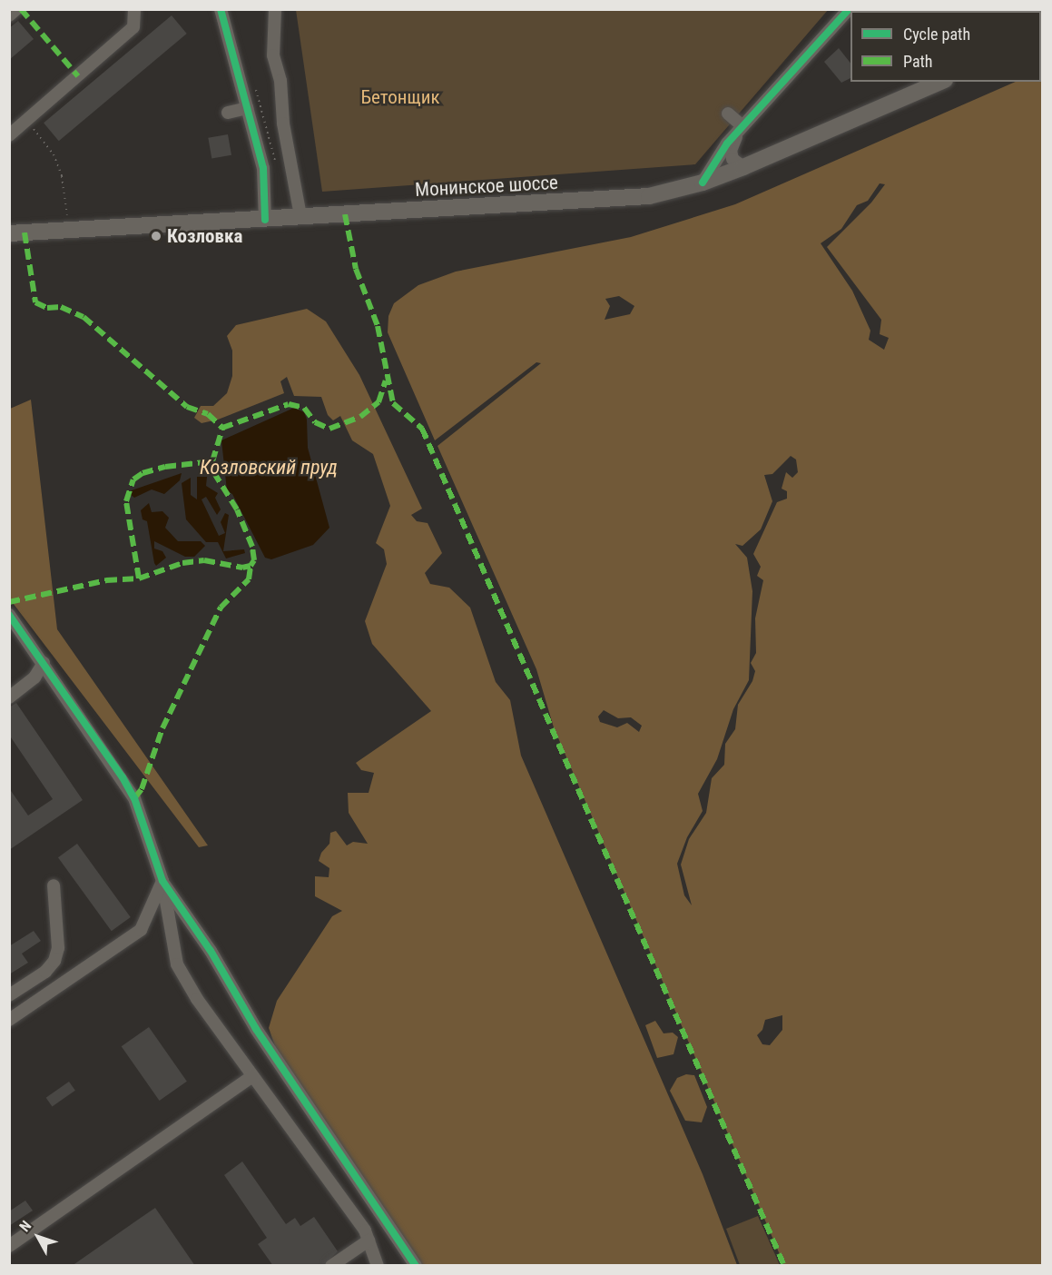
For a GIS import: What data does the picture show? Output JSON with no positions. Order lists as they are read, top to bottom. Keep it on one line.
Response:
{"streets":{"main road":["Монинское шоссе"]},"water":["Козловский пруд"],"parks":["Бетонщик"],"places":["Козловка"],"legend":["Cycle path","Path"],"north":"top left"}
